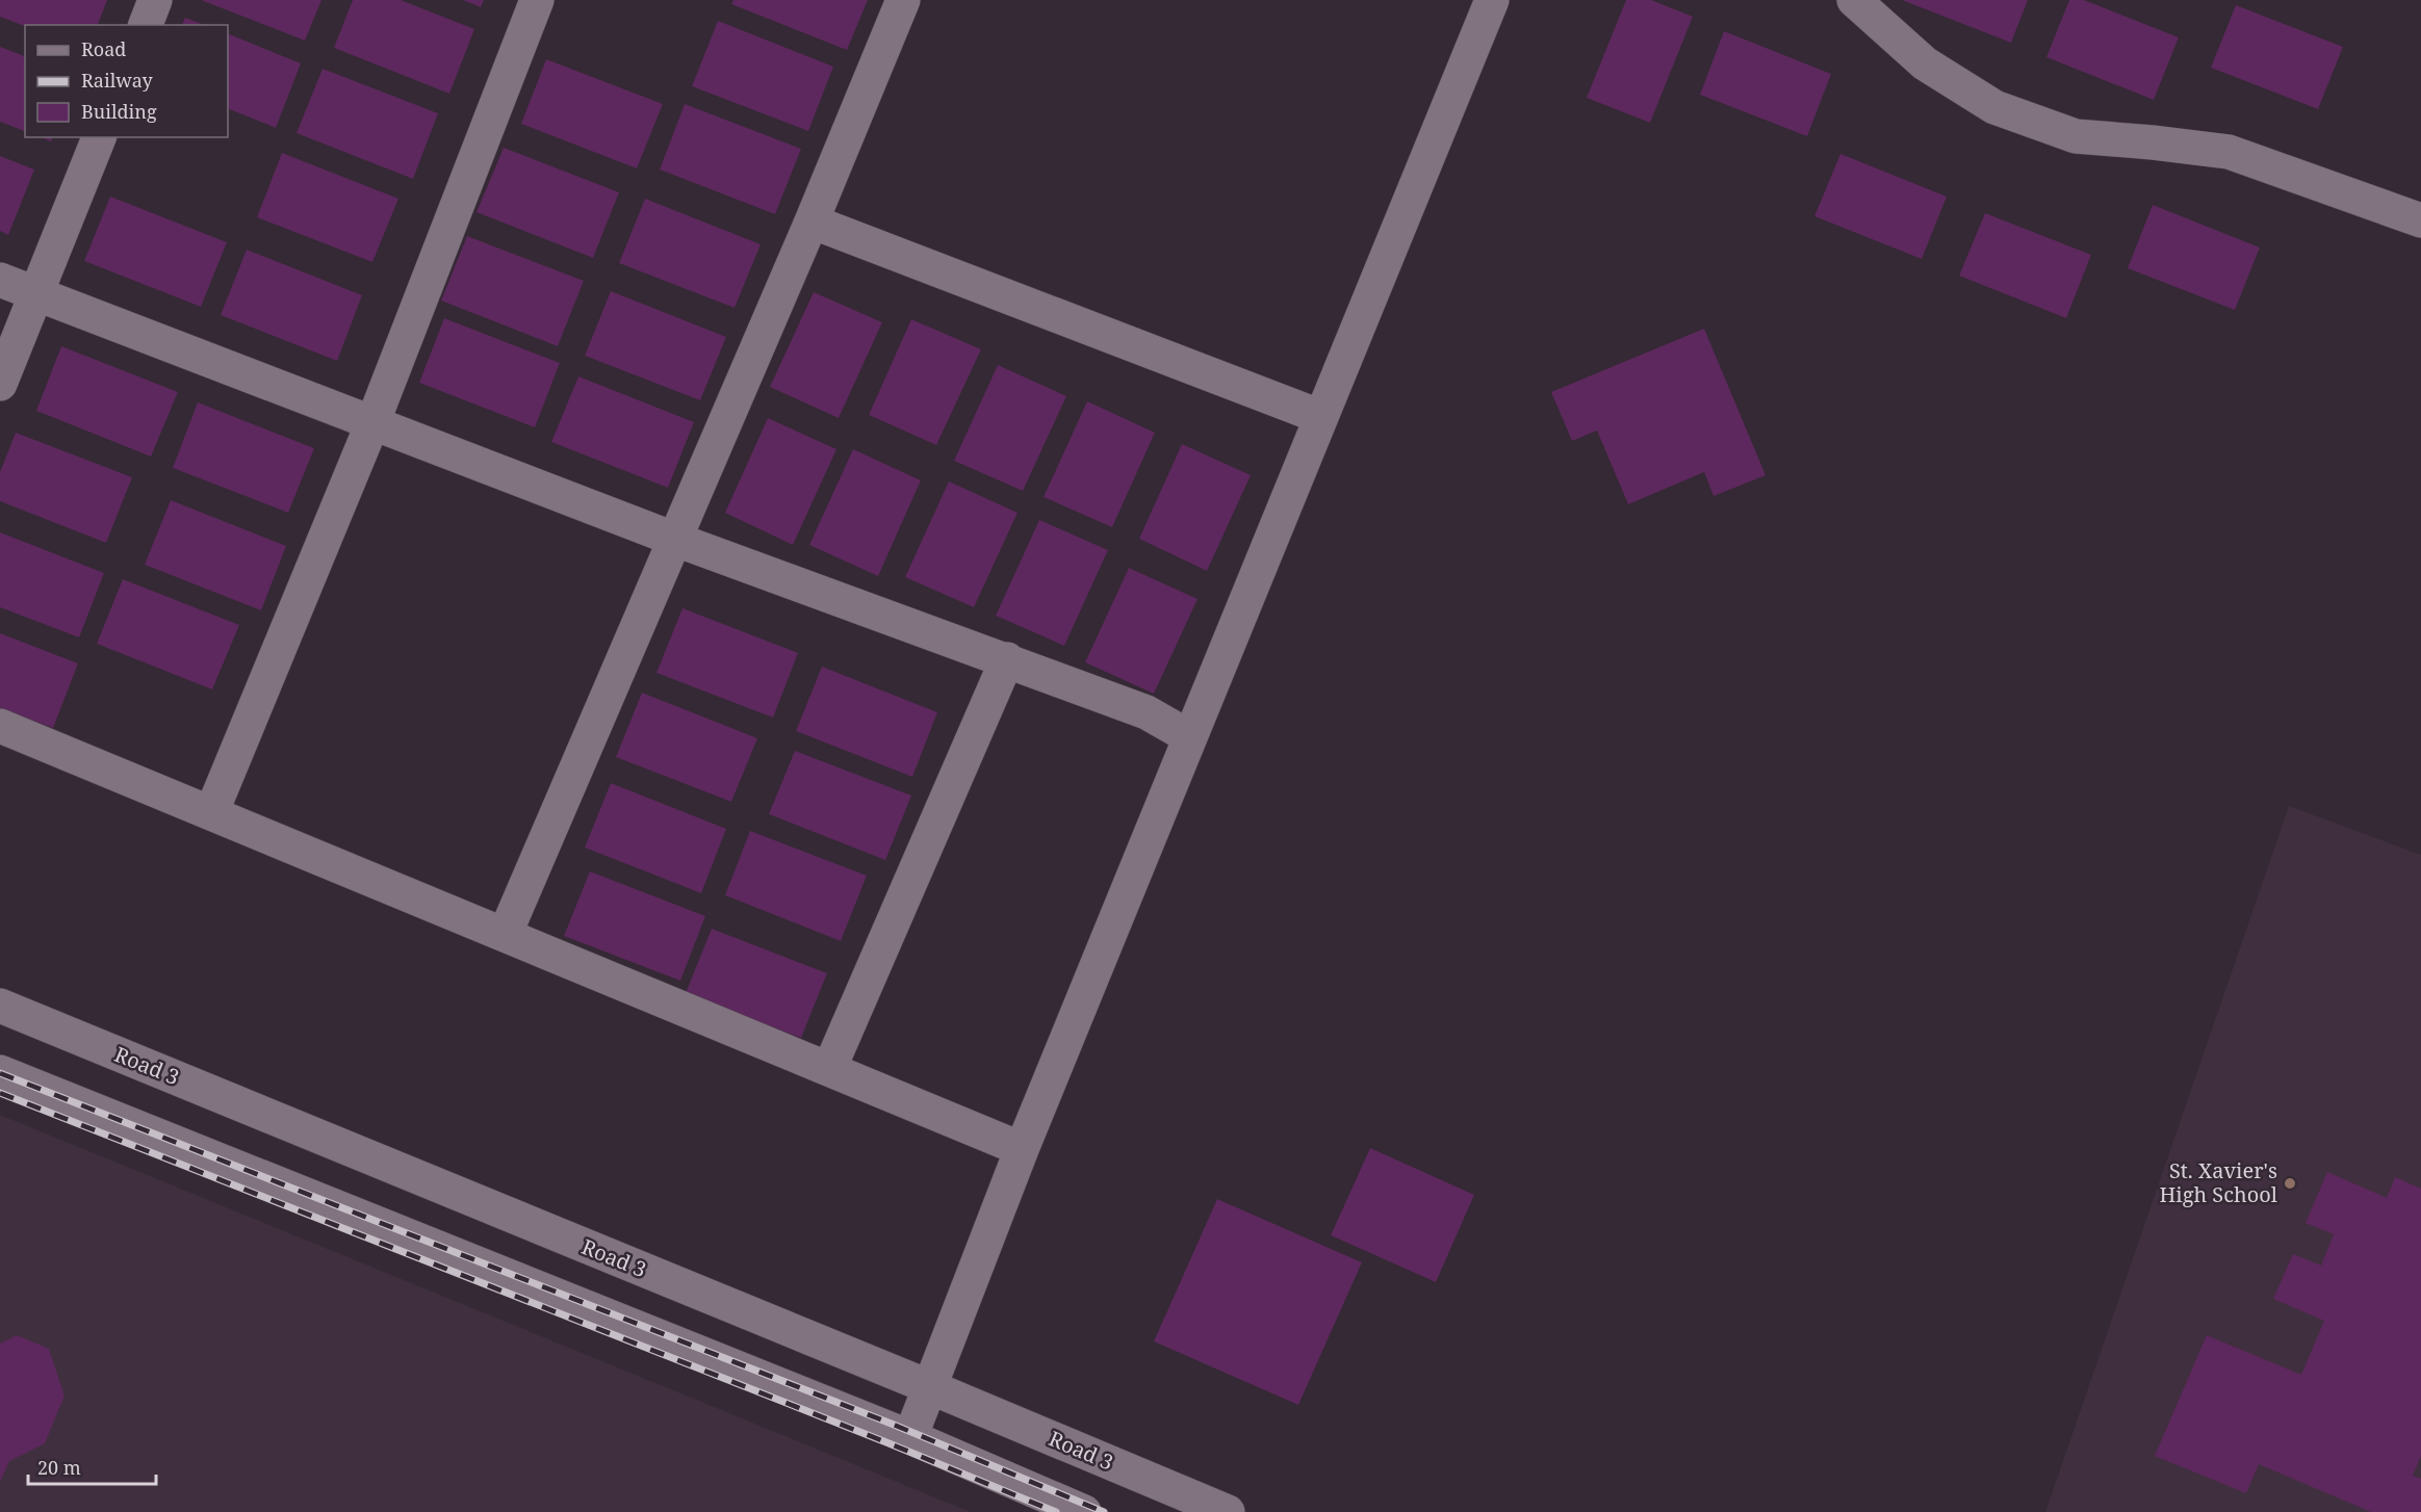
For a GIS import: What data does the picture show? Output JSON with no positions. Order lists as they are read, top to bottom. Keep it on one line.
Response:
{"streets":{"street":["Road 3"]},"places":["St. Xavier's High School"],"legend":["Road","Railway","Building"],"scale_bar":"20 m"}
